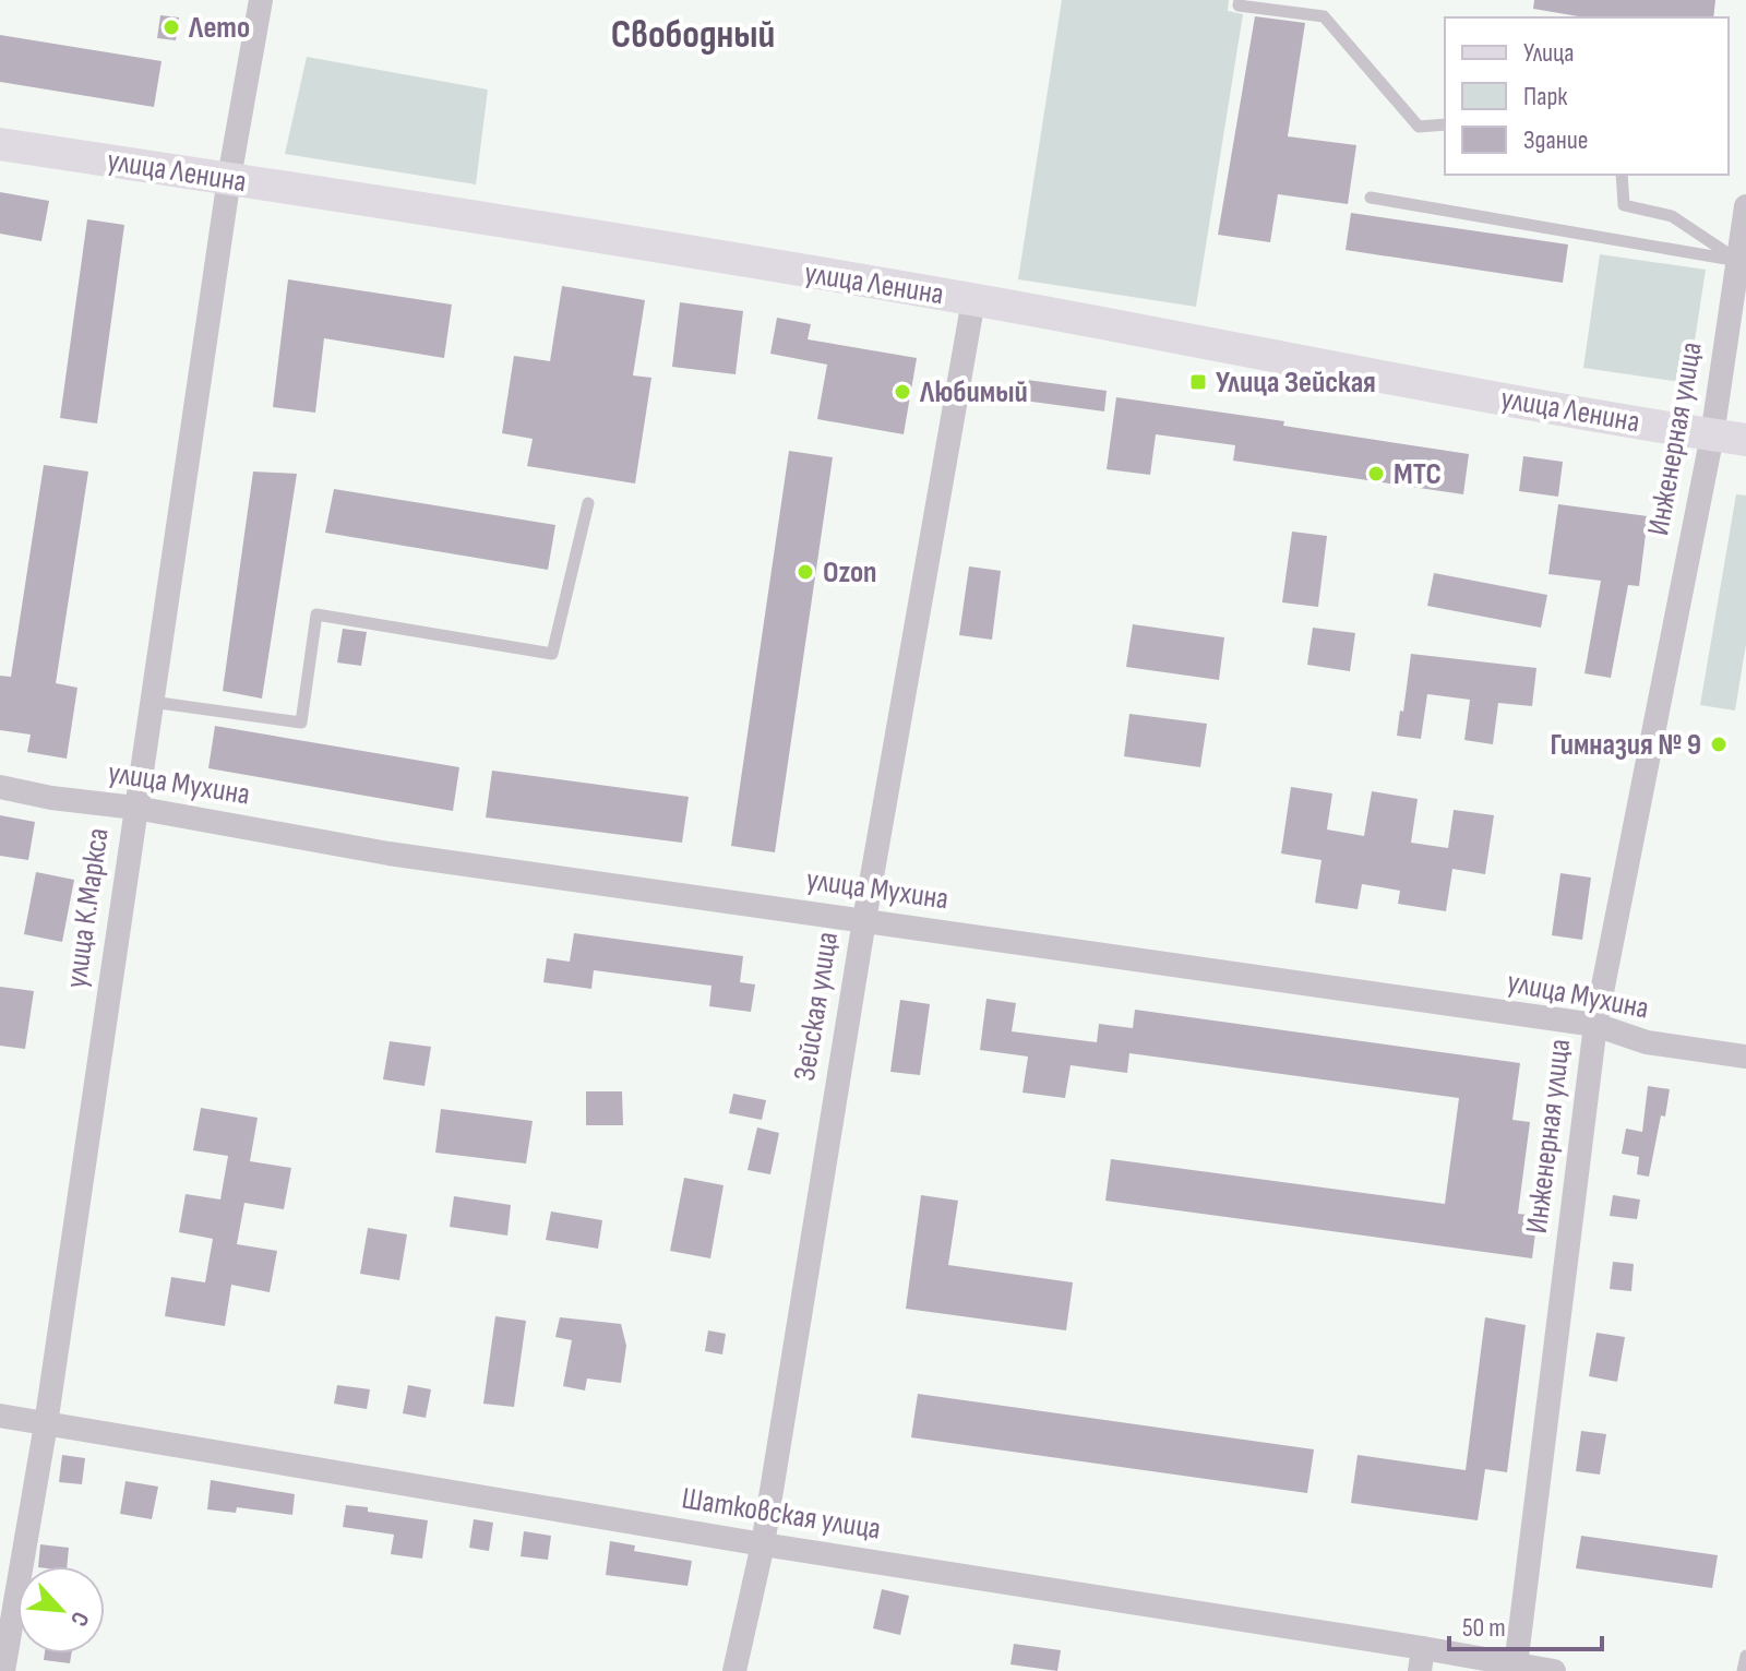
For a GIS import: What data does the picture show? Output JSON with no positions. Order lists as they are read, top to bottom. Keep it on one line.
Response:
{"streets":{"main road":["улица Ленина"],"street":["Инженерная улица","улица Мухина","улица К.Маркса","Зейская улица","Шатковская улица"]},"crossings":[["улица Ленина","Инженерная улица"],["улица Ленина","улица К.Маркса"],["улица Ленина","Зейская улица"],["Инженерная улица","улица Мухина"],["Инженерная улица","Шатковская улица"],["улица Мухина","улица К.Маркса"],["улица Мухина","Зейская улица"],["улица К.Маркса","Шатковская улица"],["Зейская улица","Шатковская улица"]],"districts":["Свободный"],"places":{"other":["Лето","Любимый","МТС","Ozon","Гимназия № 9"],"transit":["Улица Зейская"]},"legend":["Улица","Парк","Здание"],"scale_bar":"50 m","north":"bottom right"}
